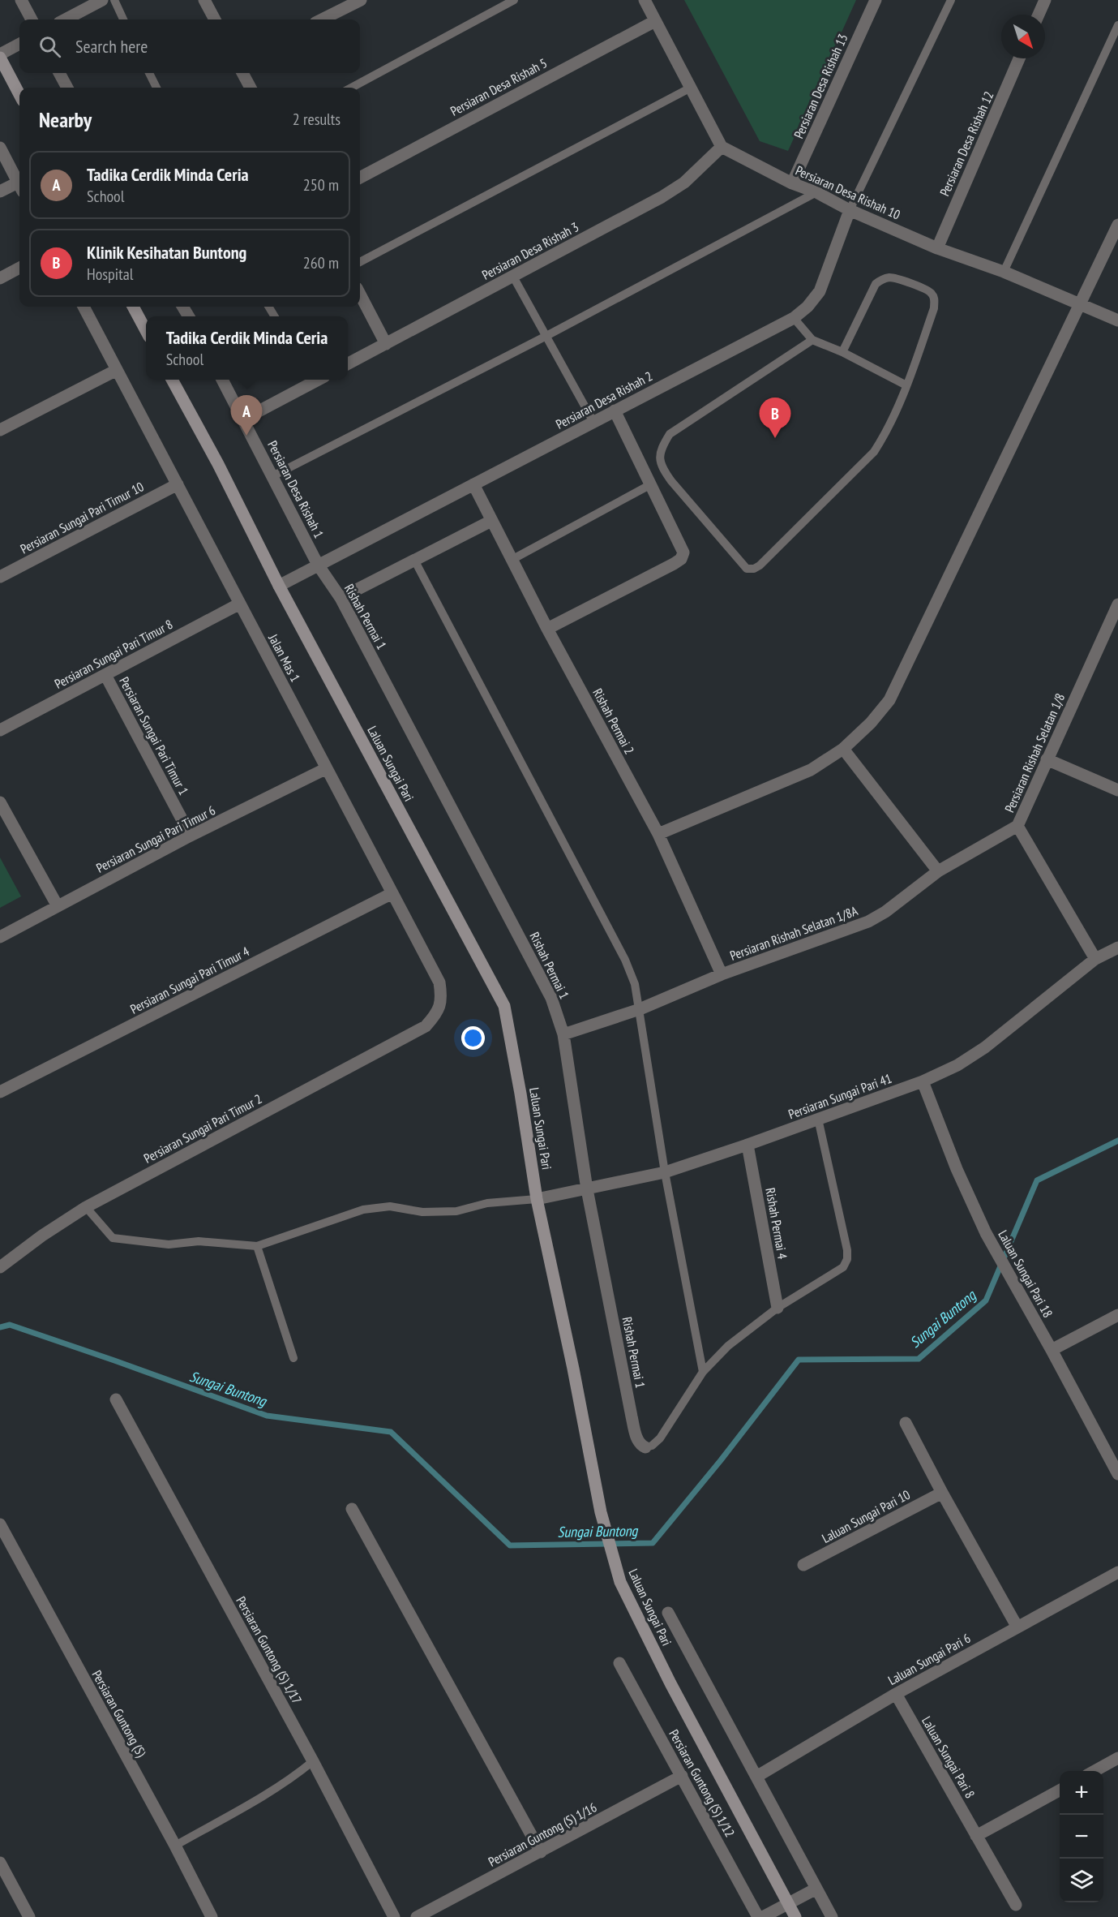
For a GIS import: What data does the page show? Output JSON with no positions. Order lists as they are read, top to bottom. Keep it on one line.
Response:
{"streets":{"main road":["Laluan Sungai Pari"],"street":["Persiaran Desa Rishah 13","Persiaran Desa Rishah 5","Persiaran Desa Rishah 12","Persiaran Desa Rishah 10","Persiaran Desa Rishah 3","Persiaran Desa Rishah 2","Persiaran Desa Rishah 1","Persiaran Sungai Pari Timur 10","Rishah Permai 1","Persiaran Sungai Pari Timur 8","Jalan Mas 1","Rishah Permai 2","Persiaran Sungai Pari Timur 1","Persiaran Rishah Selatan 1/8","Persiaran Sungai Pari Timur 6","Persiaran Rishah Selatan 1/8A","Persiaran Sungai Pari Timur 4","Persiaran Sungai Pari 41","Persiaran Sungai Pari Timur 2","Rishah Permai 4","Laluan Sungai Pari 18","Laluan Sungai Pari 10","Persiaran Guntong (S) 1/17","Laluan Sungai Pari 6","Persiaran Guntong (S)","Laluan Sungai Pari 8","Persiaran Guntong (S) 1/12","Persiaran Guntong (S) 1/16"]},"crossings":[["Persiaran Desa Rishah 13","Persiaran Desa Rishah 10"],["Persiaran Desa Rishah 12","Persiaran Desa Rishah 10"],["Persiaran Desa Rishah 10","Persiaran Desa Rishah 3"],["Persiaran Desa Rishah 10","Persiaran Desa Rishah 2"],["Persiaran Desa Rishah 2","Persiaran Desa Rishah 1"],["Persiaran Desa Rishah 2","Rishah Permai 1"],["Persiaran Desa Rishah 2","Rishah Permai 2"],["Persiaran Desa Rishah 2","Laluan Sungai Pari"],["Persiaran Desa Rishah 1","Rishah Permai 1"],["Persiaran Sungai Pari Timur 10","Jalan Mas 1"],["Rishah Permai 1","Persiaran Rishah Selatan 1/8A"],["Rishah Permai 1","Persiaran Sungai Pari 41"],["Persiaran Sungai Pari Timur 8","Jalan Mas 1"],["Persiaran Sungai Pari Timur 8","Persiaran Sungai Pari Timur 1"],["Jalan Mas 1","Persiaran Sungai Pari Timur 6"],["Jalan Mas 1","Persiaran Sungai Pari Timur 4"],["Jalan Mas 1","Persiaran Sungai Pari Timur 2"],["Rishah Permai 2","Persiaran Rishah Selatan 1/8A"],["Persiaran Sungai Pari Timur 1","Persiaran Sungai Pari Timur 6"],["Persiaran Rishah Selatan 1/8","Persiaran Rishah Selatan 1/8A"],["Persiaran Rishah Selatan 1/8","Persiaran Sungai Pari 41"],["Laluan Sungai Pari","Persiaran Sungai Pari 41"],["Persiaran Sungai Pari 41","Rishah Permai 4"],["Persiaran Sungai Pari 41","Laluan Sungai Pari 18"],["Laluan Sungai Pari 6","Laluan Sungai Pari 8"],["Persiaran Guntong (S) 1/12","Persiaran Guntong (S) 1/16"]],"water":["Sungai Buntong"],"north":"bottom right","page":{"search":"Search here","heading":["Nearby","2 results"],"list":[{"mark":"A","name":"Tadika Cerdik Minda Ceria","note":"School","value":"250 m"},{"mark":"B","name":"Klinik Kesihatan Buntong","note":"Hospital","value":"260 m"}],"popup":["Tadika Cerdik Minda Ceria","School"],"pins":["A","B"],"map_buttons":["+","−"]}}
